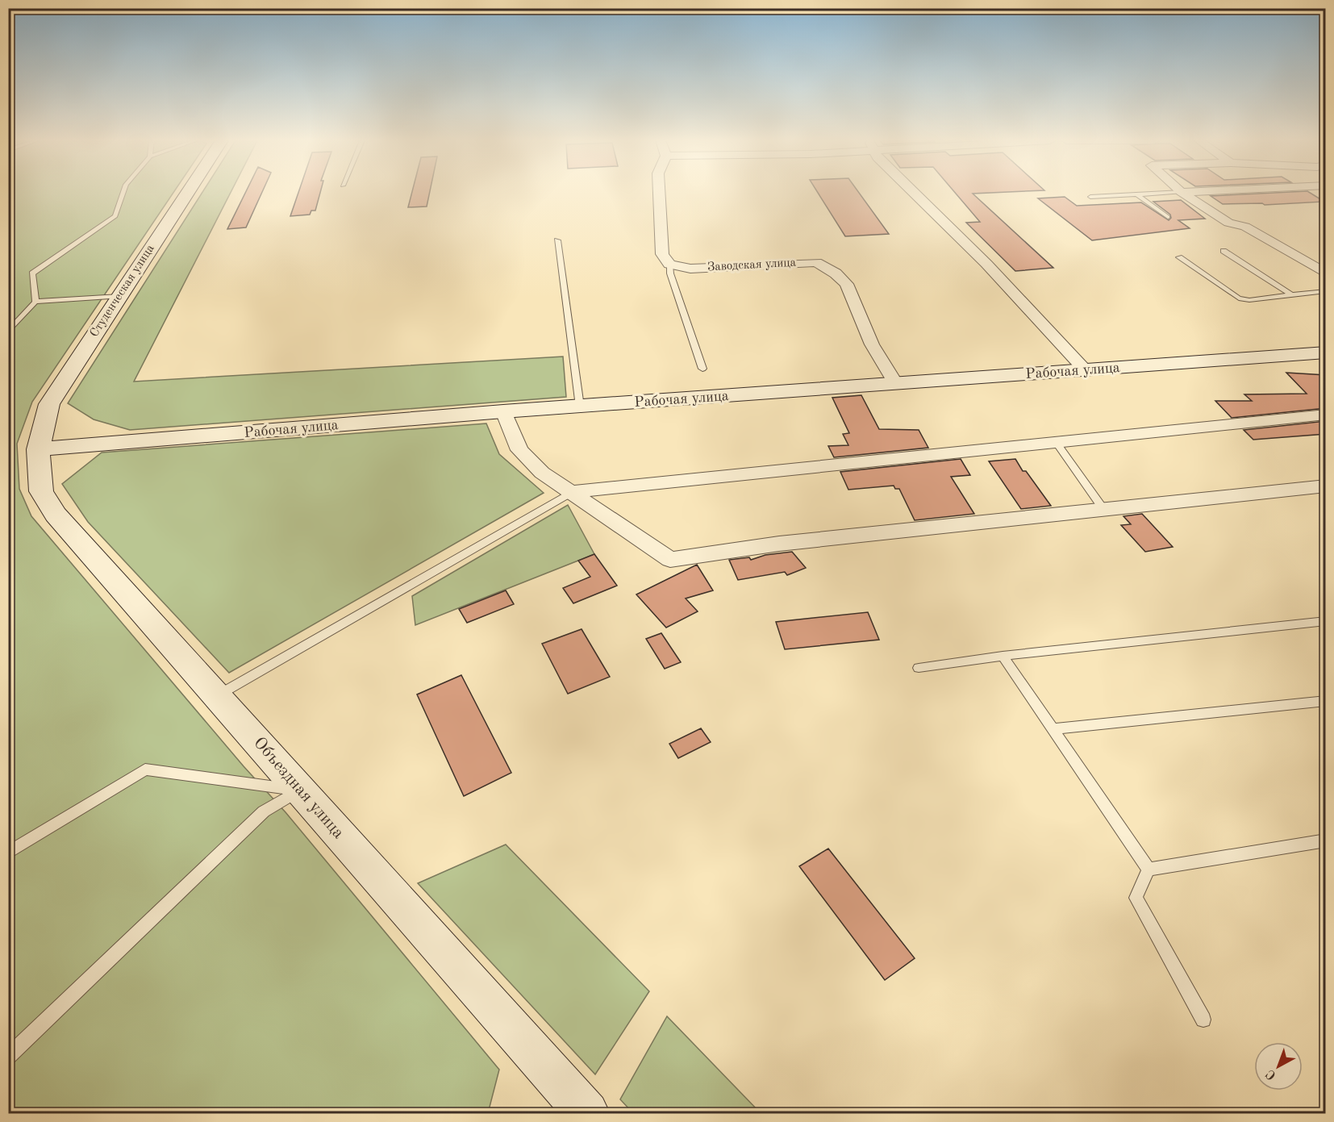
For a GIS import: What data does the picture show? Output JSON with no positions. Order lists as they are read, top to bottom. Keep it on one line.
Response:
{"streets":{"main road":["Студенческая улица","Рабочая улица","Объездная улица"],"street":["Заводская улица"]},"crossings":[["Заводская улица","Рабочая улица"],["Студенческая улица","Рабочая улица"],["Студенческая улица","Объездная улица"],["Рабочая улица","Объездная улица"]],"north":"bottom left"}
